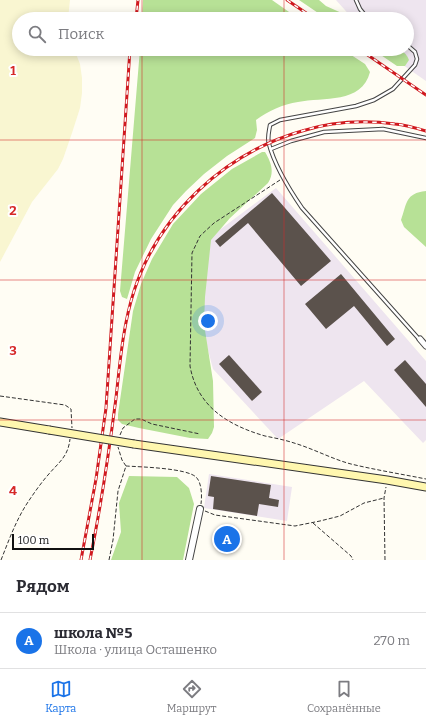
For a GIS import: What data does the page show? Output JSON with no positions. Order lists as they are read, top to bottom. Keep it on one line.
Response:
{"scale_bar":"100 m","page":{"search":"Поиск","pins":"A","scale":"100 m","heading":"Рядом","list":[{"mark":"A","name":"школа №5","note":"Школа · улица Осташенко","value":"270 m"}],"nav":["Карта","Маршрут","Сохранённые"]},"grid":{"rows":["1","2","3","4"]}}
